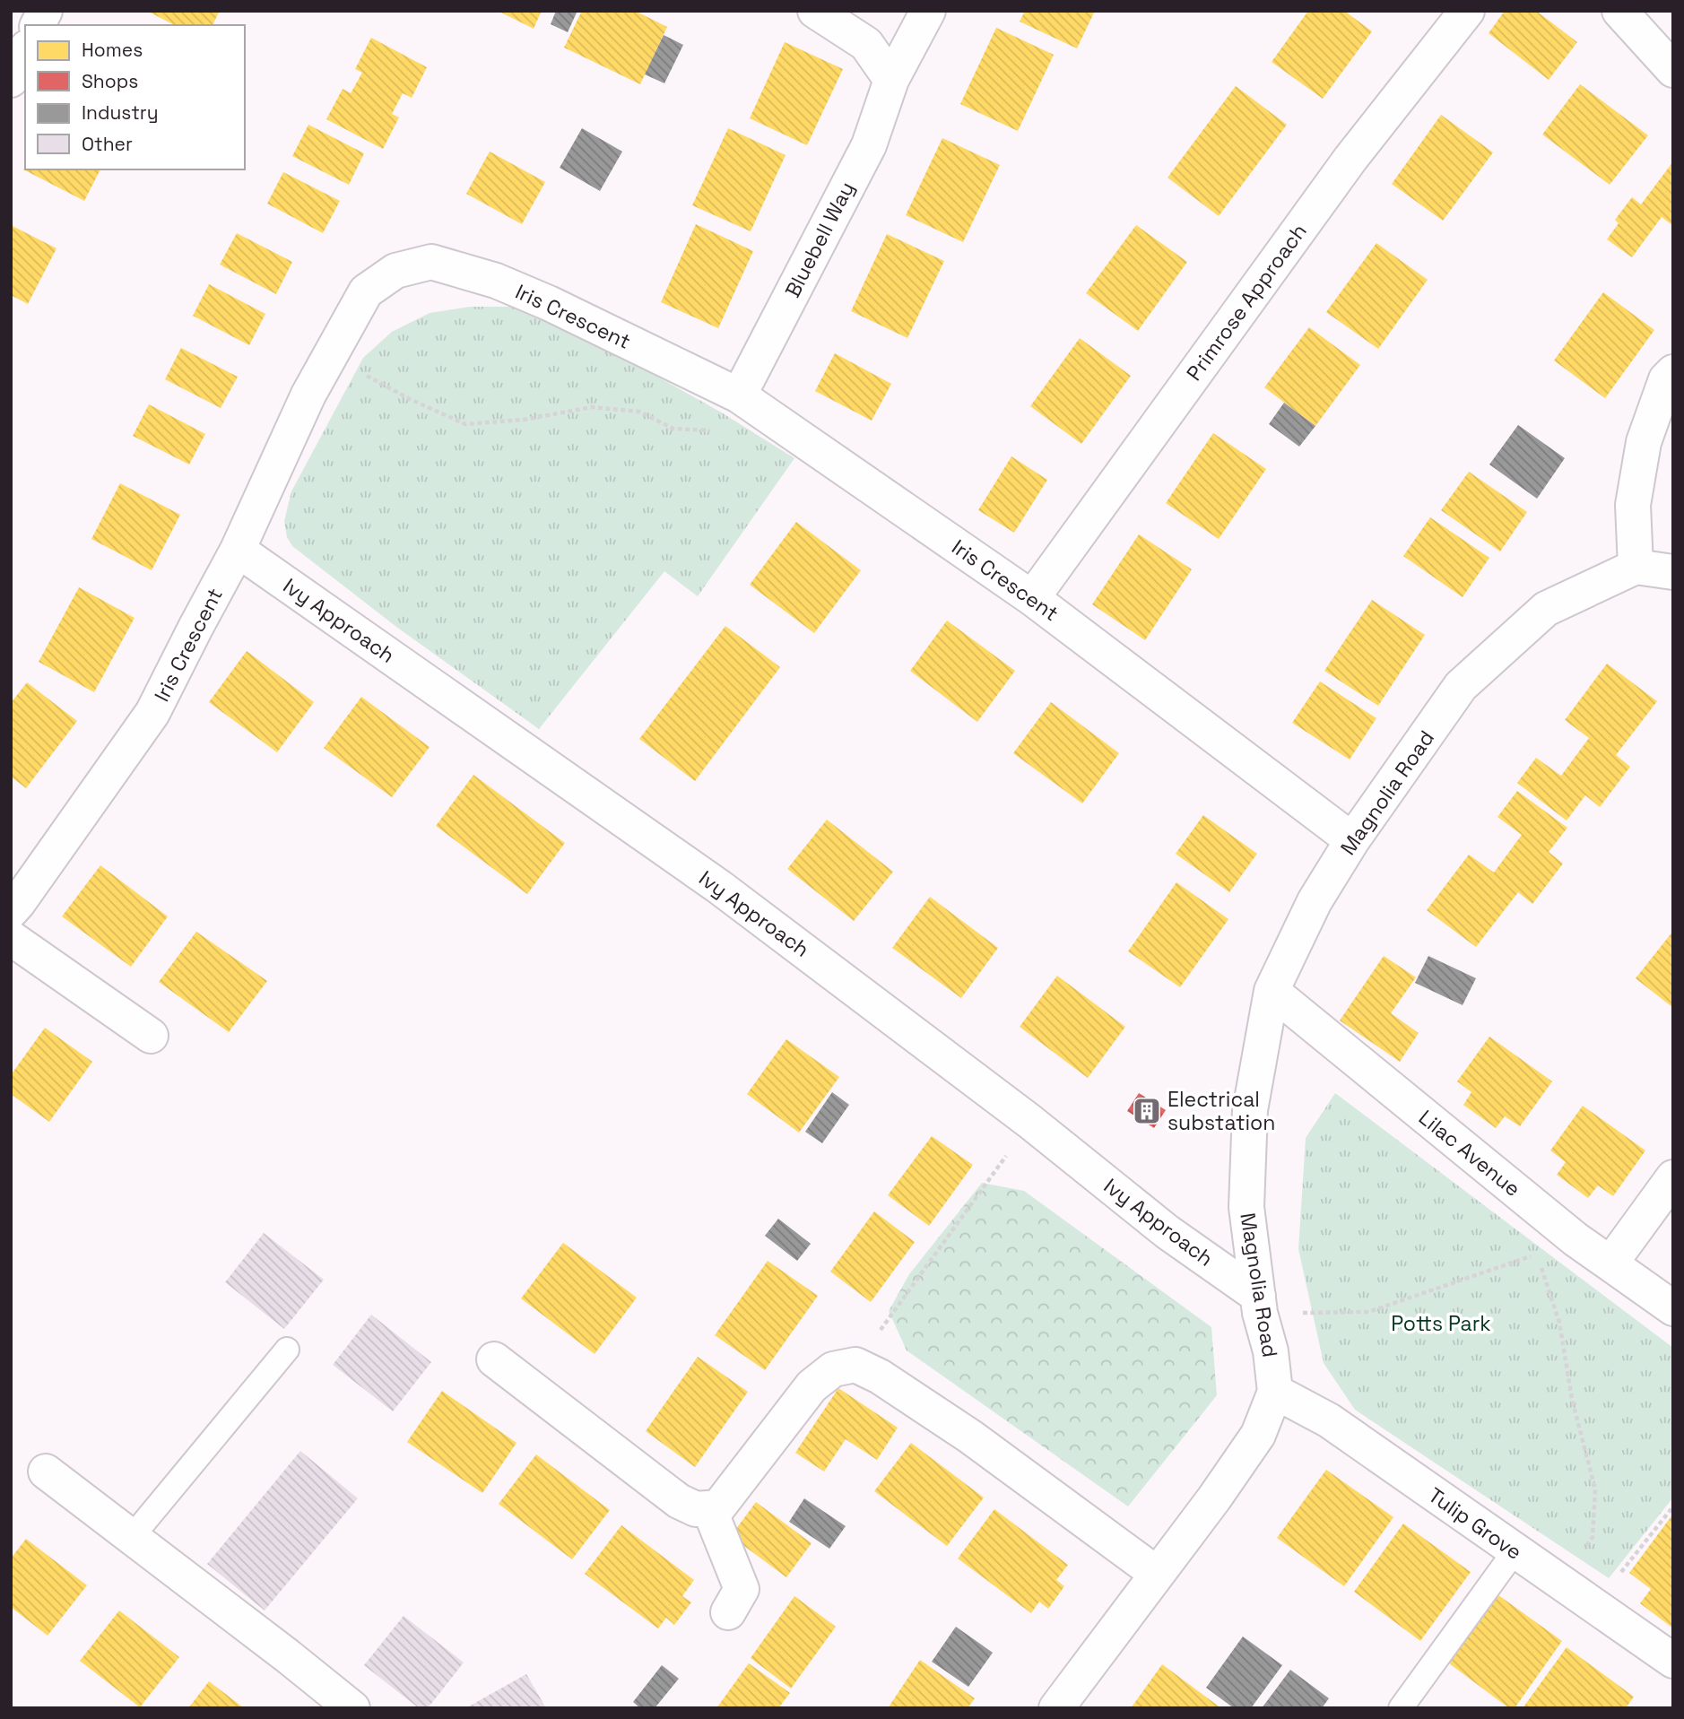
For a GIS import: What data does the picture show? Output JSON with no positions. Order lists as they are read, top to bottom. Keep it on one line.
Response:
{"streets":{"street":["Bluebell Way","Primrose Approach","Iris Crescent","Ivy Approach","Magnolia Road","Lilac Avenue","Tulip Grove"]},"crossings":[["Bluebell Way","Iris Crescent"],["Primrose Approach","Iris Crescent"],["Iris Crescent","Ivy Approach"],["Iris Crescent","Magnolia Road"],["Ivy Approach","Magnolia Road"],["Magnolia Road","Lilac Avenue"],["Magnolia Road","Tulip Grove"]],"parks":["Potts Park"],"places":{"building":["Electrical substation"]},"legend":["Homes","Shops","Industry","Other"]}
